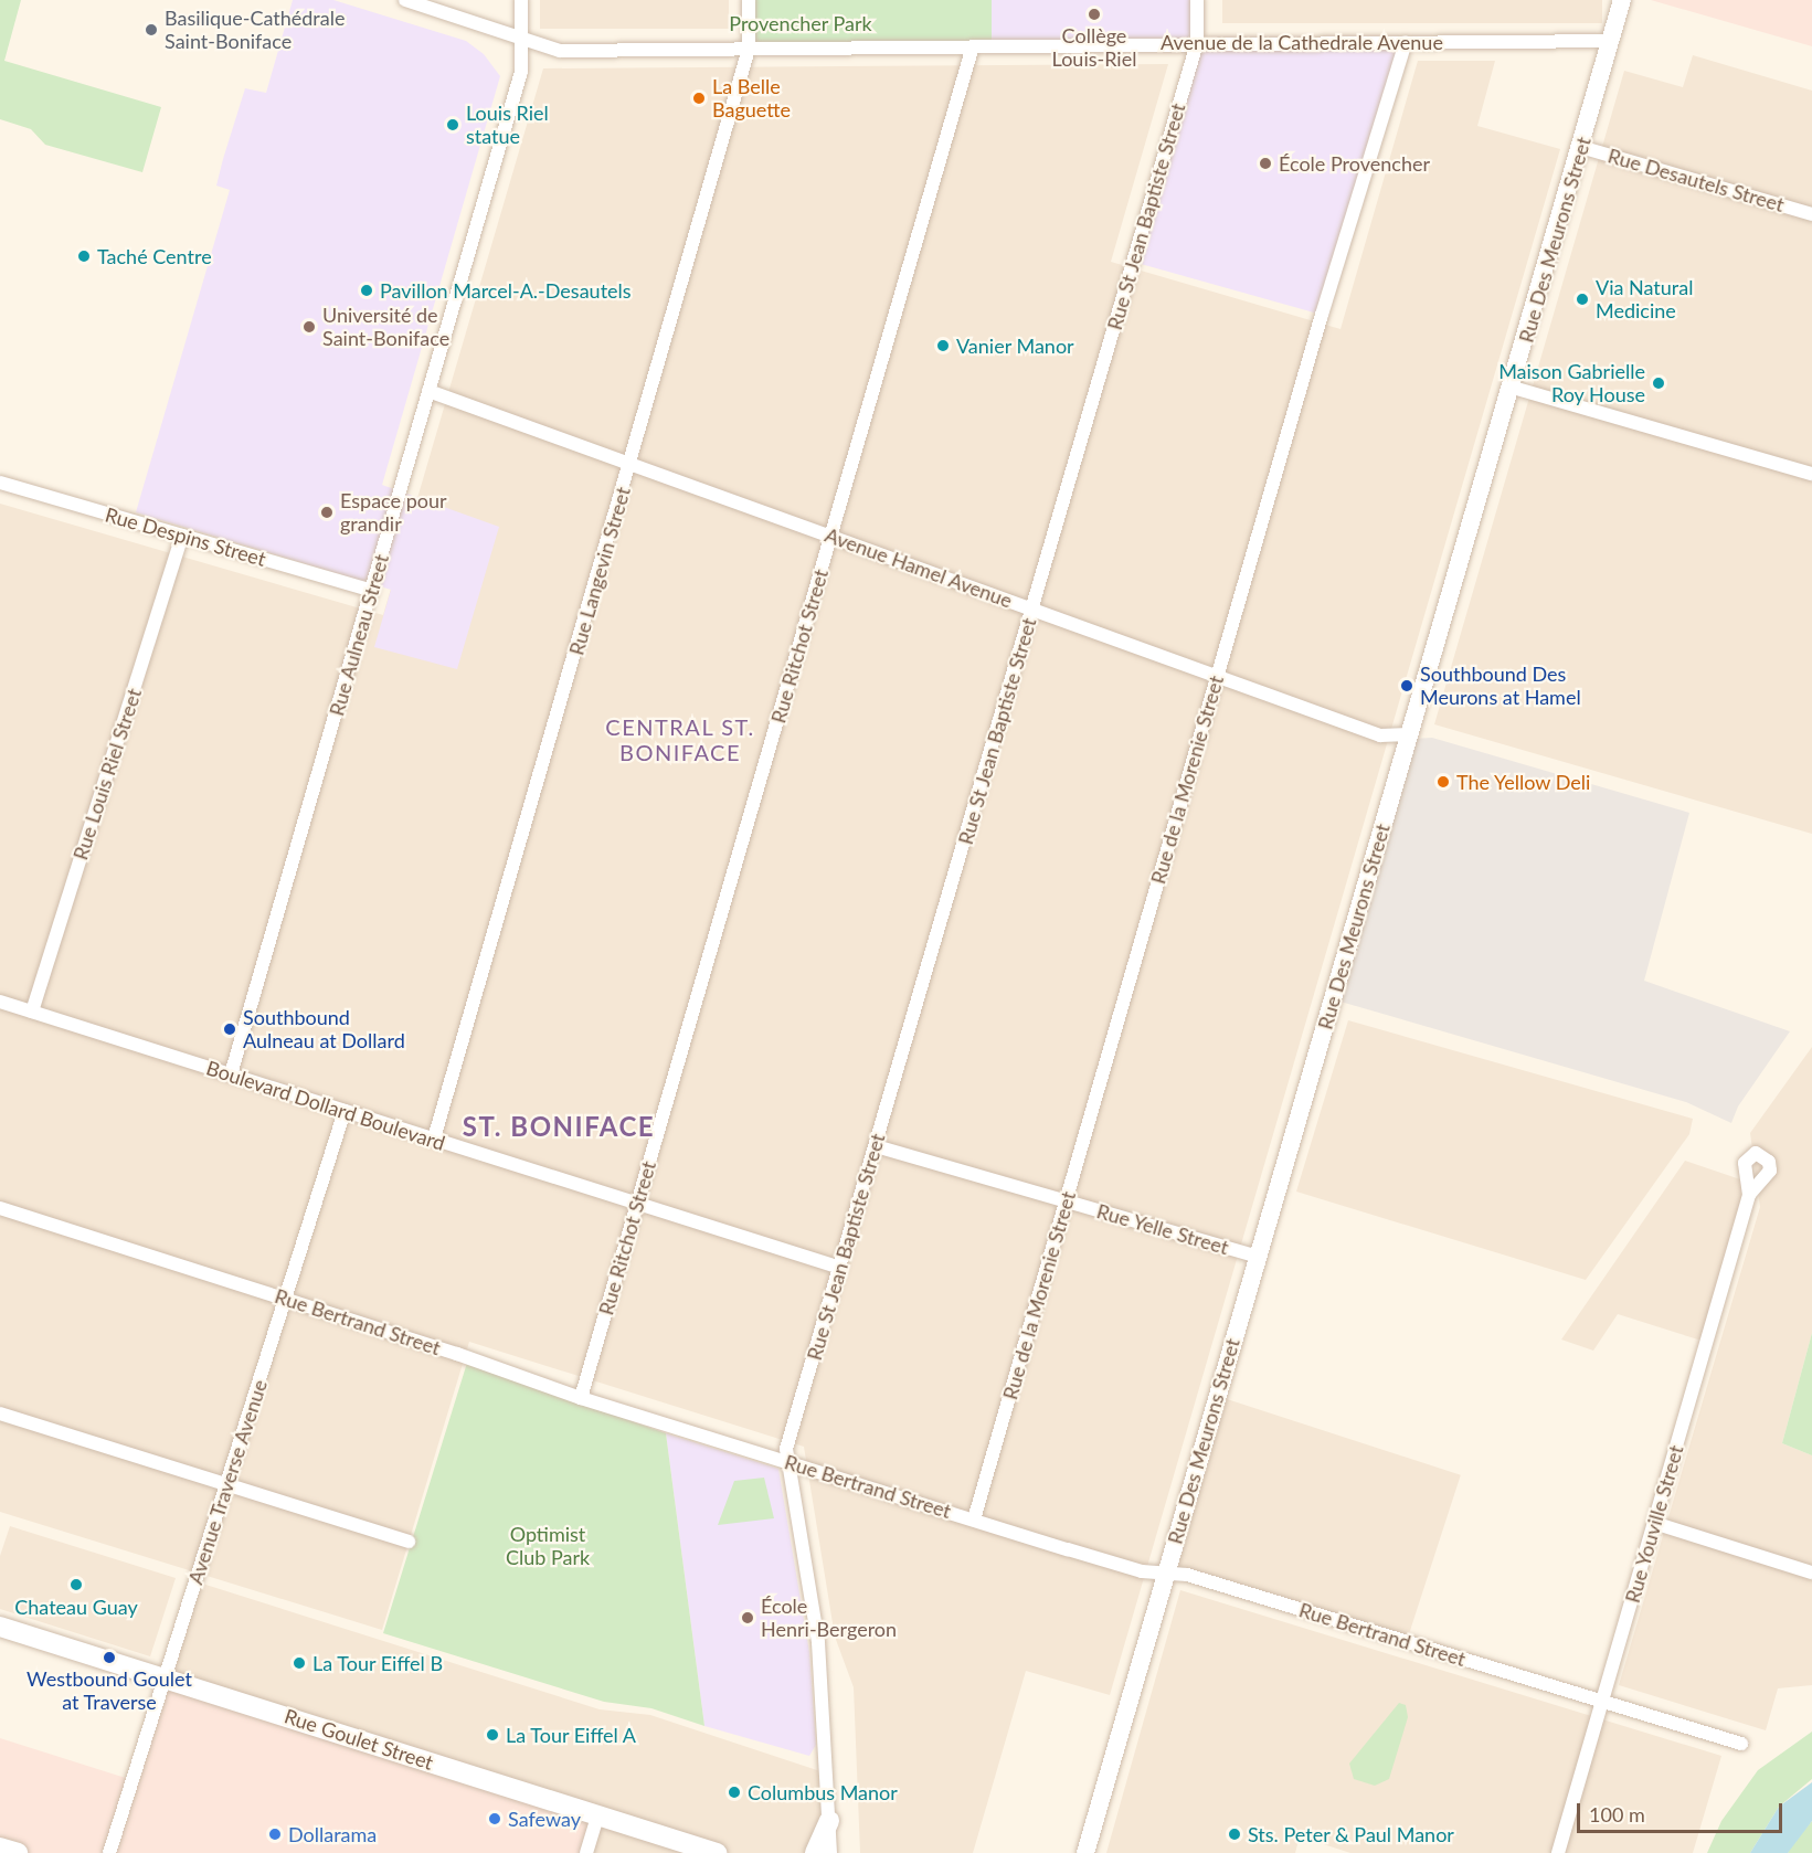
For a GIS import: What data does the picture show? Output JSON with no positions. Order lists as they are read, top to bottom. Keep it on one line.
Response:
{"streets":{"main road":["Rue Goulet Street"],"street":["Avenue de la Cathedrale Avenue","Rue Desautels Street","Rue St Jean Baptiste Street","Rue Des Meurons Street","Rue Despins Street","Avenue Hamel Avenue","Rue Langevin Street","Rue Aulneau Street","Rue Ritchot Street","Rue Louis Riel Street","Rue de la Morenie Street","Boulevard Dollard Boulevard","Rue Yelle Street","Rue Bertrand Street","Avenue Traverse Avenue","Rue Youville Street"]},"crossings":[["Avenue de la Cathedrale Avenue","Rue St Jean Baptiste Street"],["Avenue de la Cathedrale Avenue","Rue Des Meurons Street"],["Avenue de la Cathedrale Avenue","Rue Langevin Street"],["Avenue de la Cathedrale Avenue","Rue Aulneau Street"],["Avenue de la Cathedrale Avenue","Rue Ritchot Street"],["Avenue de la Cathedrale Avenue","Rue de la Morenie Street"],["Rue Desautels Street","Rue Des Meurons Street"],["Rue St Jean Baptiste Street","Avenue Hamel Avenue"],["Rue St Jean Baptiste Street","Boulevard Dollard Boulevard"],["Rue St Jean Baptiste Street","Rue Yelle Street"],["Rue St Jean Baptiste Street","Rue Bertrand Street"],["Rue Des Meurons Street","Avenue Hamel Avenue"],["Rue Des Meurons Street","Rue Yelle Street"],["Rue Des Meurons Street","Rue Bertrand Street"],["Rue Despins Street","Rue Aulneau Street"],["Rue Despins Street","Rue Louis Riel Street"],["Avenue Hamel Avenue","Rue Langevin Street"],["Avenue Hamel Avenue","Rue Aulneau Street"],["Avenue Hamel Avenue","Rue Ritchot Street"],["Avenue Hamel Avenue","Rue de la Morenie Street"],["Rue Langevin Street","Boulevard Dollard Boulevard"],["Rue Aulneau Street","Boulevard Dollard Boulevard"],["Rue Ritchot Street","Boulevard Dollard Boulevard"],["Rue Ritchot Street","Rue Bertrand Street"],["Rue Louis Riel Street","Boulevard Dollard Boulevard"],["Rue de la Morenie Street","Rue Yelle Street"],["Rue de la Morenie Street","Rue Bertrand Street"],["Boulevard Dollard Boulevard","Avenue Traverse Avenue"],["Rue Bertrand Street","Avenue Traverse Avenue"],["Rue Bertrand Street","Rue Youville Street"],["Avenue Traverse Avenue","Rue Goulet Street"]],"districts":["CENTRAL ST. BONIFACE","ST. BONIFACE"],"parks":["Provencher Park","Optimist Club Park"],"places":["Collège Louis-Riel","Basilique-Cathédrale Saint-Boniface","La Belle Baguette","Louis Riel statue","École Provencher","Taché Centre","Pavillon Marcel-A.-Desautels","Via Natural Medicine","Université de Saint-Boniface","Vanier Manor","Maison Gabrielle Roy House","Espace pour grandir","Southbound Des Meurons at Hamel","The Yellow Deli","Southbound Aulneau at Dollard","Chateau Guay","École Henri-Bergeron","Westbound Goulet at Traverse","La Tour Eiffel B","La Tour Eiffel A","Columbus Manor","Safeway","Dollarama","Sts. Peter & Paul Manor"],"scale_bar":"100 m"}
